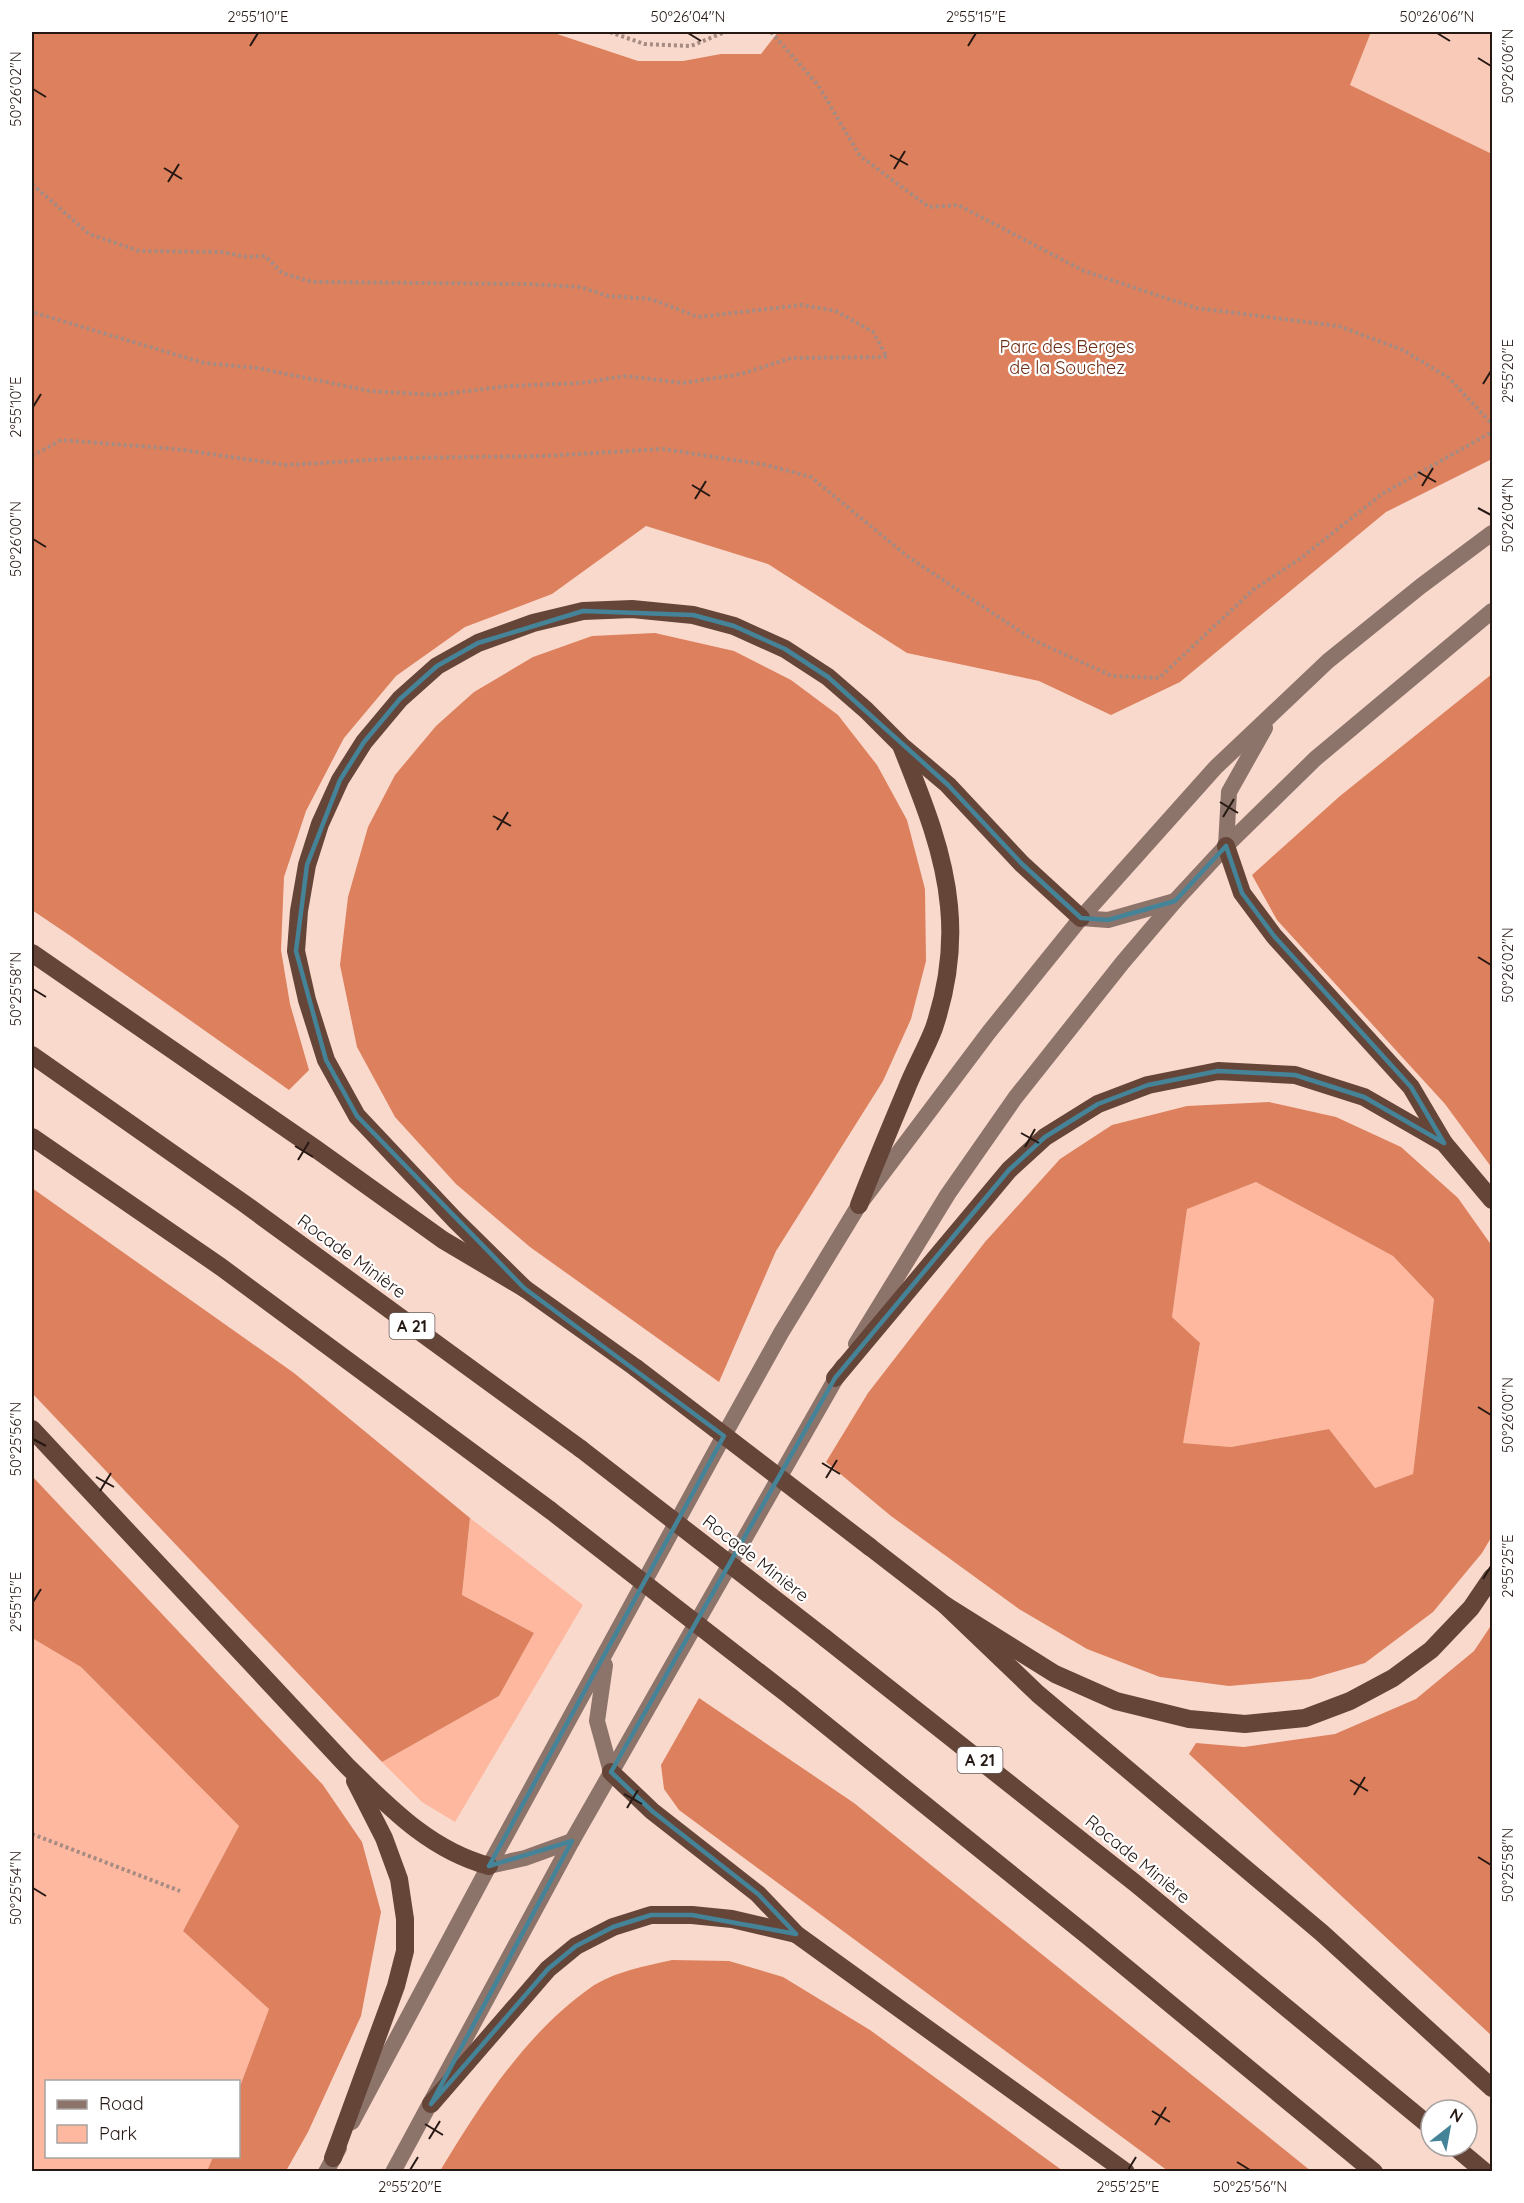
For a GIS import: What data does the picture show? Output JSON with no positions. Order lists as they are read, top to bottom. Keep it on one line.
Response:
{"streets":{"highway":["Rocade Minière","A 21"]},"parks":["Parc des Berges de la Souchez"],"legend":["Road","Park"],"north":"top right","coordinates":["2°55'10\"E","50°26'04\"N","2°55'15\"E","50°26'06\"N","50°26'02\"N","2°55'20\"E","50°26'00\"N","50°25'58\"N","50°25'56\"N","2°55'25\"E","50°25'54\"N"]}
